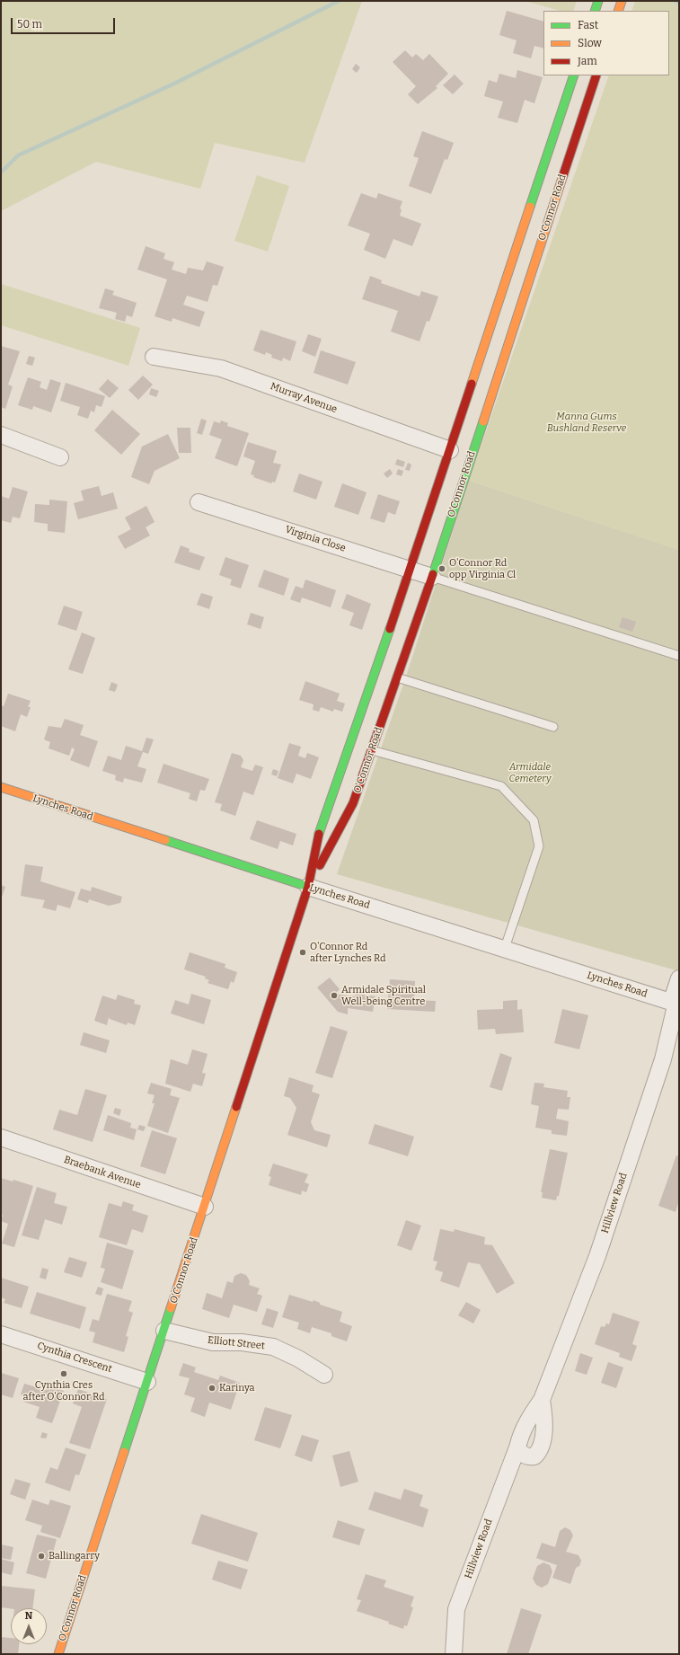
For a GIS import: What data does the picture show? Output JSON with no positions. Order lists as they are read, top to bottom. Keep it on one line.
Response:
{"streets":{"street":["O'Connor Road","Murray Avenue","Virginia Close","Lynches Road","Braebank Avenue","Hillview Road","Elliott Street","Cynthia Crescent"]},"crossings":[["O'Connor Road","Murray Avenue"],["O'Connor Road","Virginia Close"],["O'Connor Road","Lynches Road"],["O'Connor Road","Braebank Avenue"],["O'Connor Road","Elliott Street"],["O'Connor Road","Cynthia Crescent"],["Lynches Road","Hillview Road"]],"parks":["Manna Gums Bushland Reserve","Armidale Cemetery"],"places":["O'Connor Rd opp Virginia Cl","O'Connor Rd after Lynches Rd","Armidale Spiritual Well-being Centre","Cynthia Cres after O'Connor Rd","Karinya","Ballingarry"],"legend":["Fast","Slow","Jam"],"scale_bar":"50 m","north":"top"}
